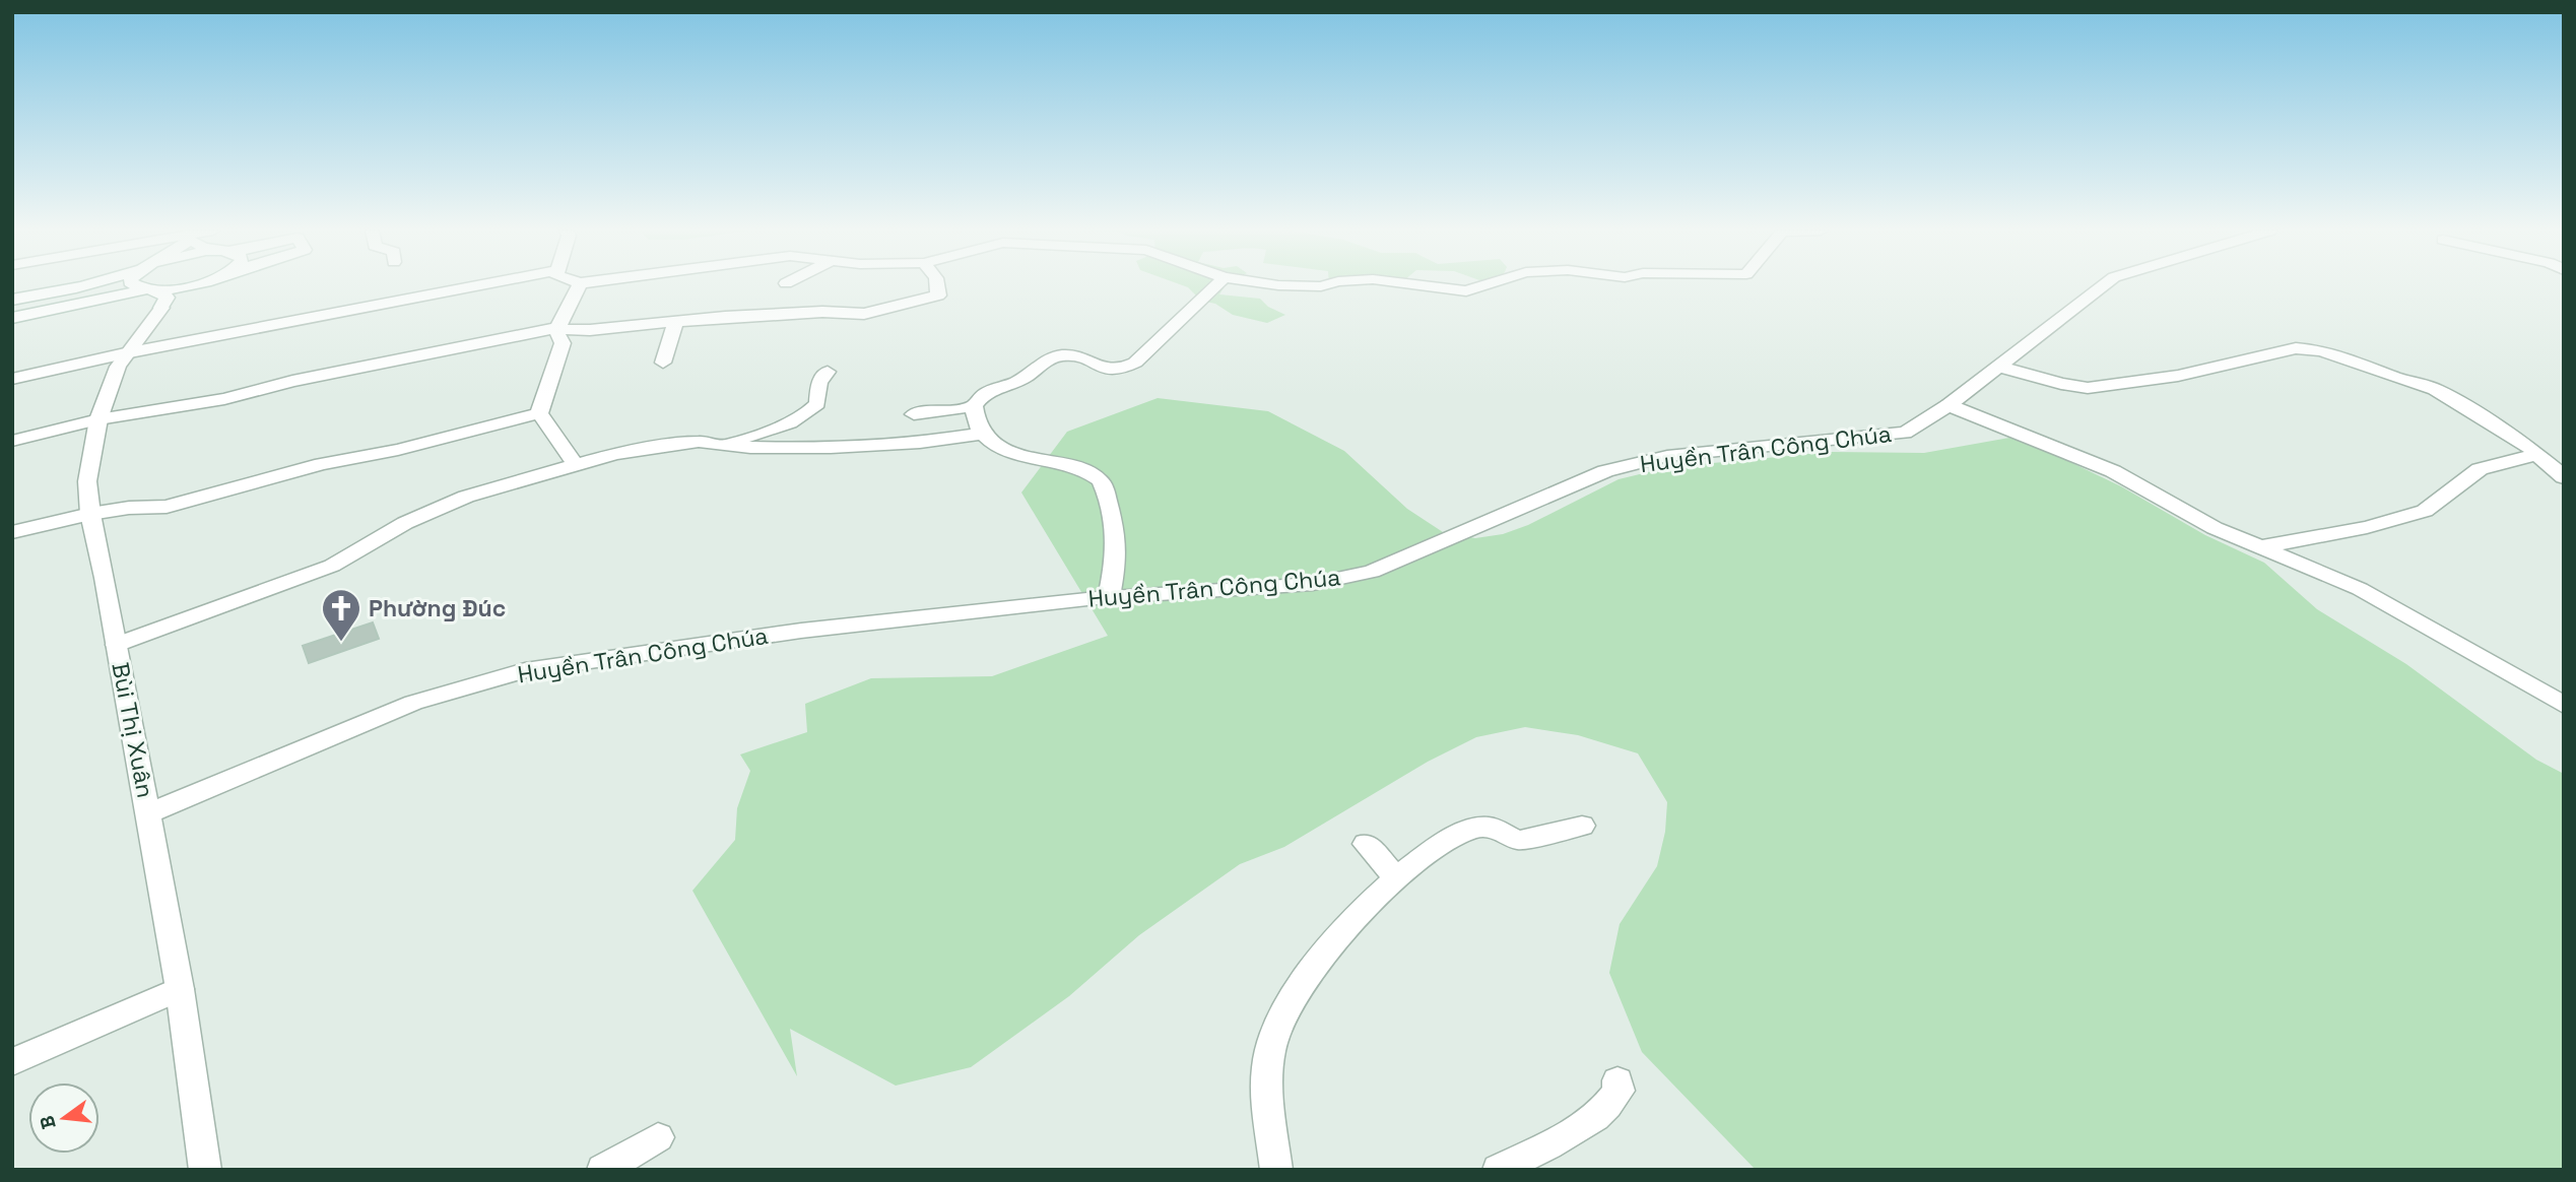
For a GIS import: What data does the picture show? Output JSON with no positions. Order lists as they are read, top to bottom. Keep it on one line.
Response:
{"streets":{"street":["Huyền Trân Công Chúa","Bùi Thị Xuân"]},"crossings":[["Huyền Trân Công Chúa","Bùi Thị Xuân"]],"places":{"church":["Phường Đúc"]},"north":"left"}
